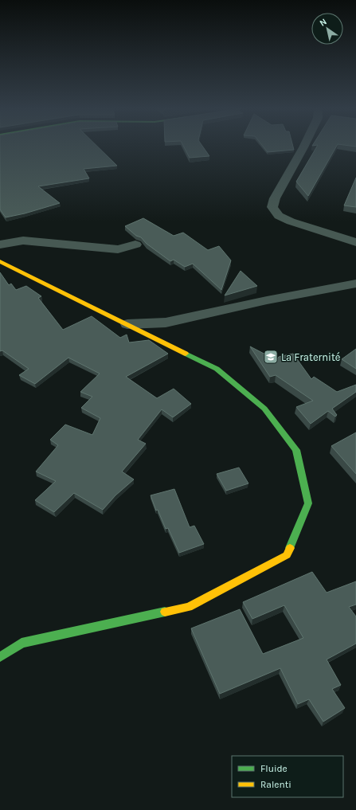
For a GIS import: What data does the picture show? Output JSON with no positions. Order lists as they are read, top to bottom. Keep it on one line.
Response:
{"places":{"school or university":["La Fraternité"]},"legend":["Fluide","Ralenti"],"north":"top left"}
